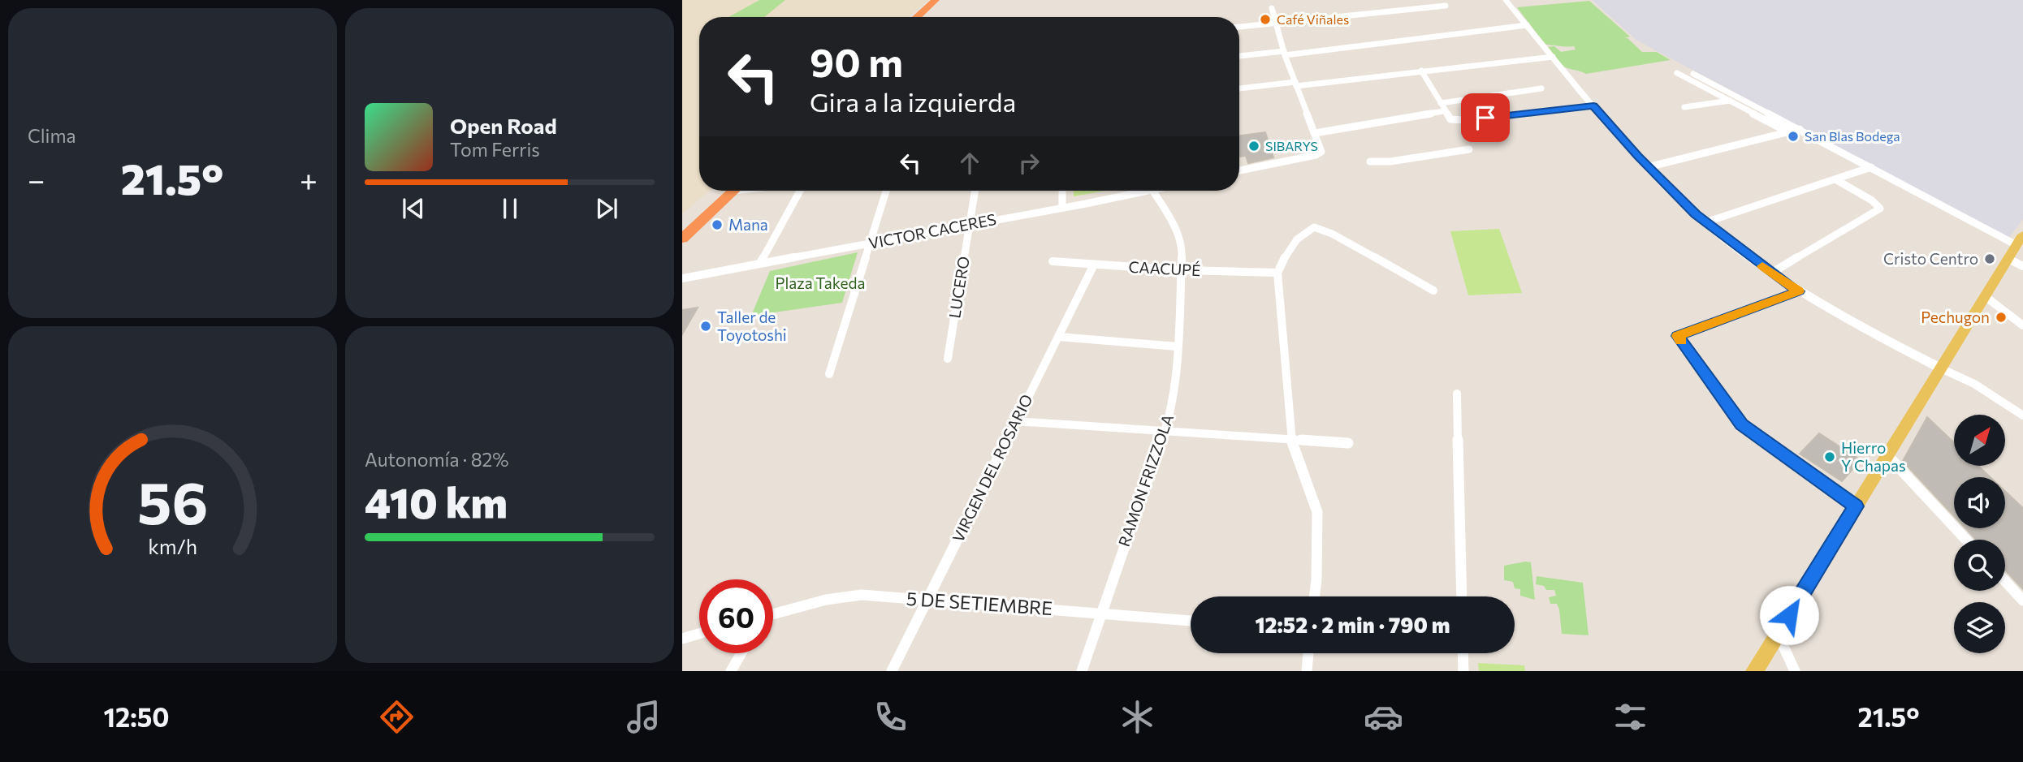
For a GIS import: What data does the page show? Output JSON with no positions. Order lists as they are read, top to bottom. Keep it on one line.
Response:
{"streets":{"street":["VICTOR CACERES","CAACUPÉ","LUCERO","VIRGEN DEL ROSARIO","RAMON FRIZZOLA","5 DE SETIEMBRE"]},"crossings":[["VICTOR CACERES","LUCERO"],["CAACUPÉ","VIRGEN DEL ROSARIO"],["CAACUPÉ","RAMON FRIZZOLA"],["VIRGEN DEL ROSARIO","5 DE SETIEMBRE"],["RAMON FRIZZOLA","5 DE SETIEMBRE"]],"parks":["Plaza Takeda"],"places":["Café Viñales","San Blas Bodega","SIBARYS","Mana","Cristo Centro","Pechugon","Taller de Toyotoshi","Hierro Y Chapas"],"north":"top right","page":{"tile":["Clima",["Autonomía · 82%","410 km"]],"turn":["90 m","Gira a la izquierda"],"song":["Open Road","Tom Ferris"],"heat":["−","21.5°","+"],"limit":"60","trip":"12:52 · 2 min · 790 m","tabs":["12:50","21.5°"],"gauge":["56","km/h"]}}
